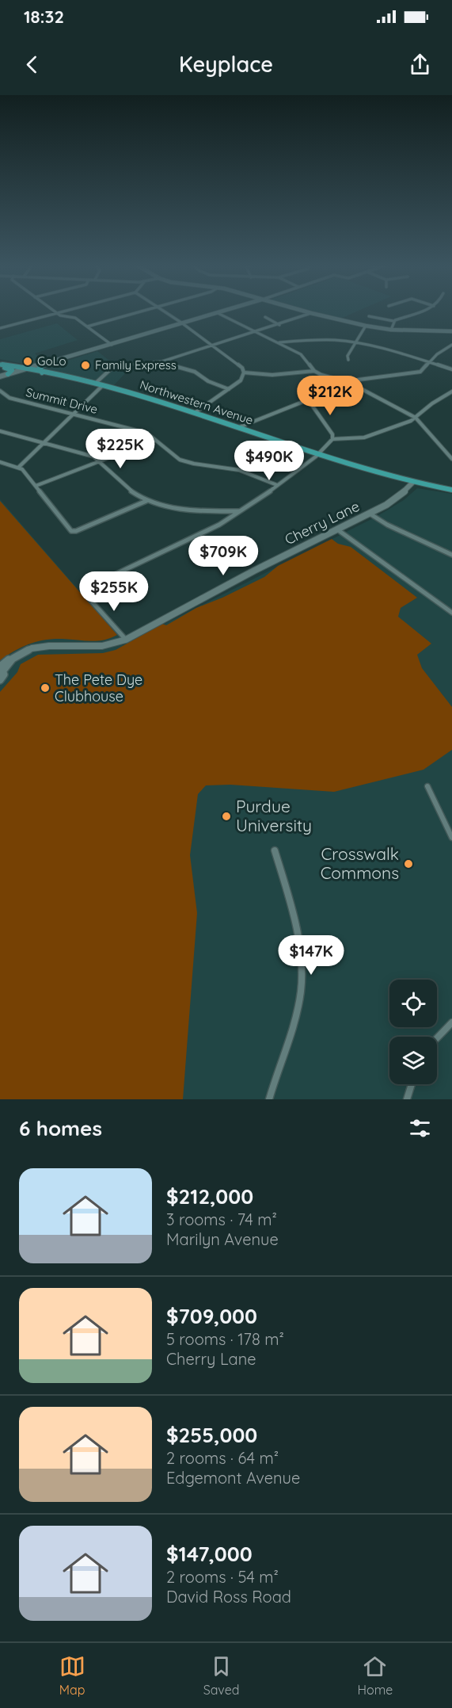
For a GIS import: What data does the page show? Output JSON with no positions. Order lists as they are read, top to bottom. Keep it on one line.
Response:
{"streets":{"main road":["Northwestern Avenue"],"street":["Summit Drive","Cherry Lane"]},"crossings":[["Northwestern Avenue","Cherry Lane"]],"places":["GoLo","Family Express","The Pete Dye Clubhouse","Purdue University","Crosswalk Commons"],"page":{"status":"18:32","header":"Keyplace","price":["$212K","$225K","$490K","$709K","$255K","$147K"],"heading":"6 homes","list":[{"name":"$212,000","note":"3 rooms · 74 m² · Marilyn Avenue"},{"name":"$709,000","note":"5 rooms · 178 m² · Cherry Lane"},{"name":"$255,000","note":"2 rooms · 64 m² · Edgemont Avenue"},{"name":"$147,000","note":"2 rooms · 54 m² · David Ross Road"}],"tabs":["Map","Saved","Home"]}}
